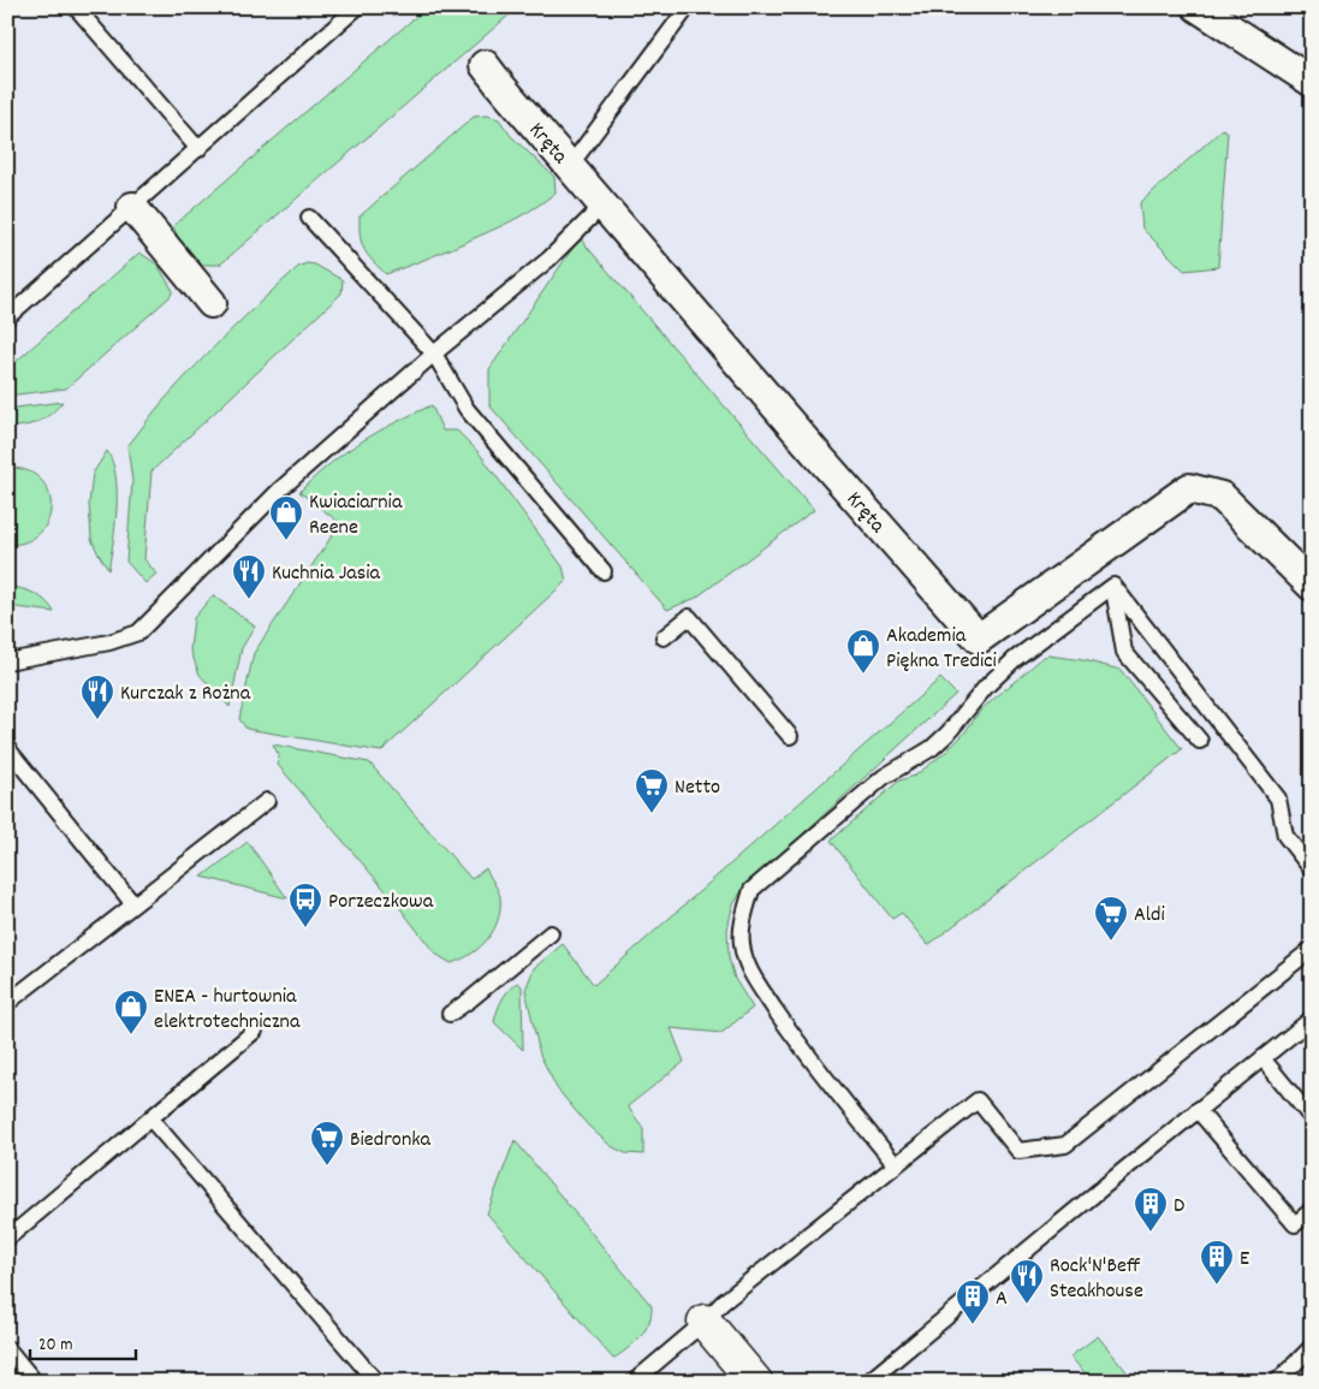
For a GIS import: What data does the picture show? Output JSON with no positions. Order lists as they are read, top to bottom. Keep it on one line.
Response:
{"streets":{"street":["Kręta"]},"places":{"shop":["Kwiaciarnia Reene","Akademia Piękna Tredici","ENEA - hurtownia elektrotechniczna"],"restaurant":["Kuchnia Jasia","Kurczak z Rożna","Rock'N'Beff Steakhouse"],"supermarket":["Netto","Aldi","Biedronka"],"bus stop":["Porzeczkowa"],"building":["D","E","A"]},"scale_bar":"20 m"}
